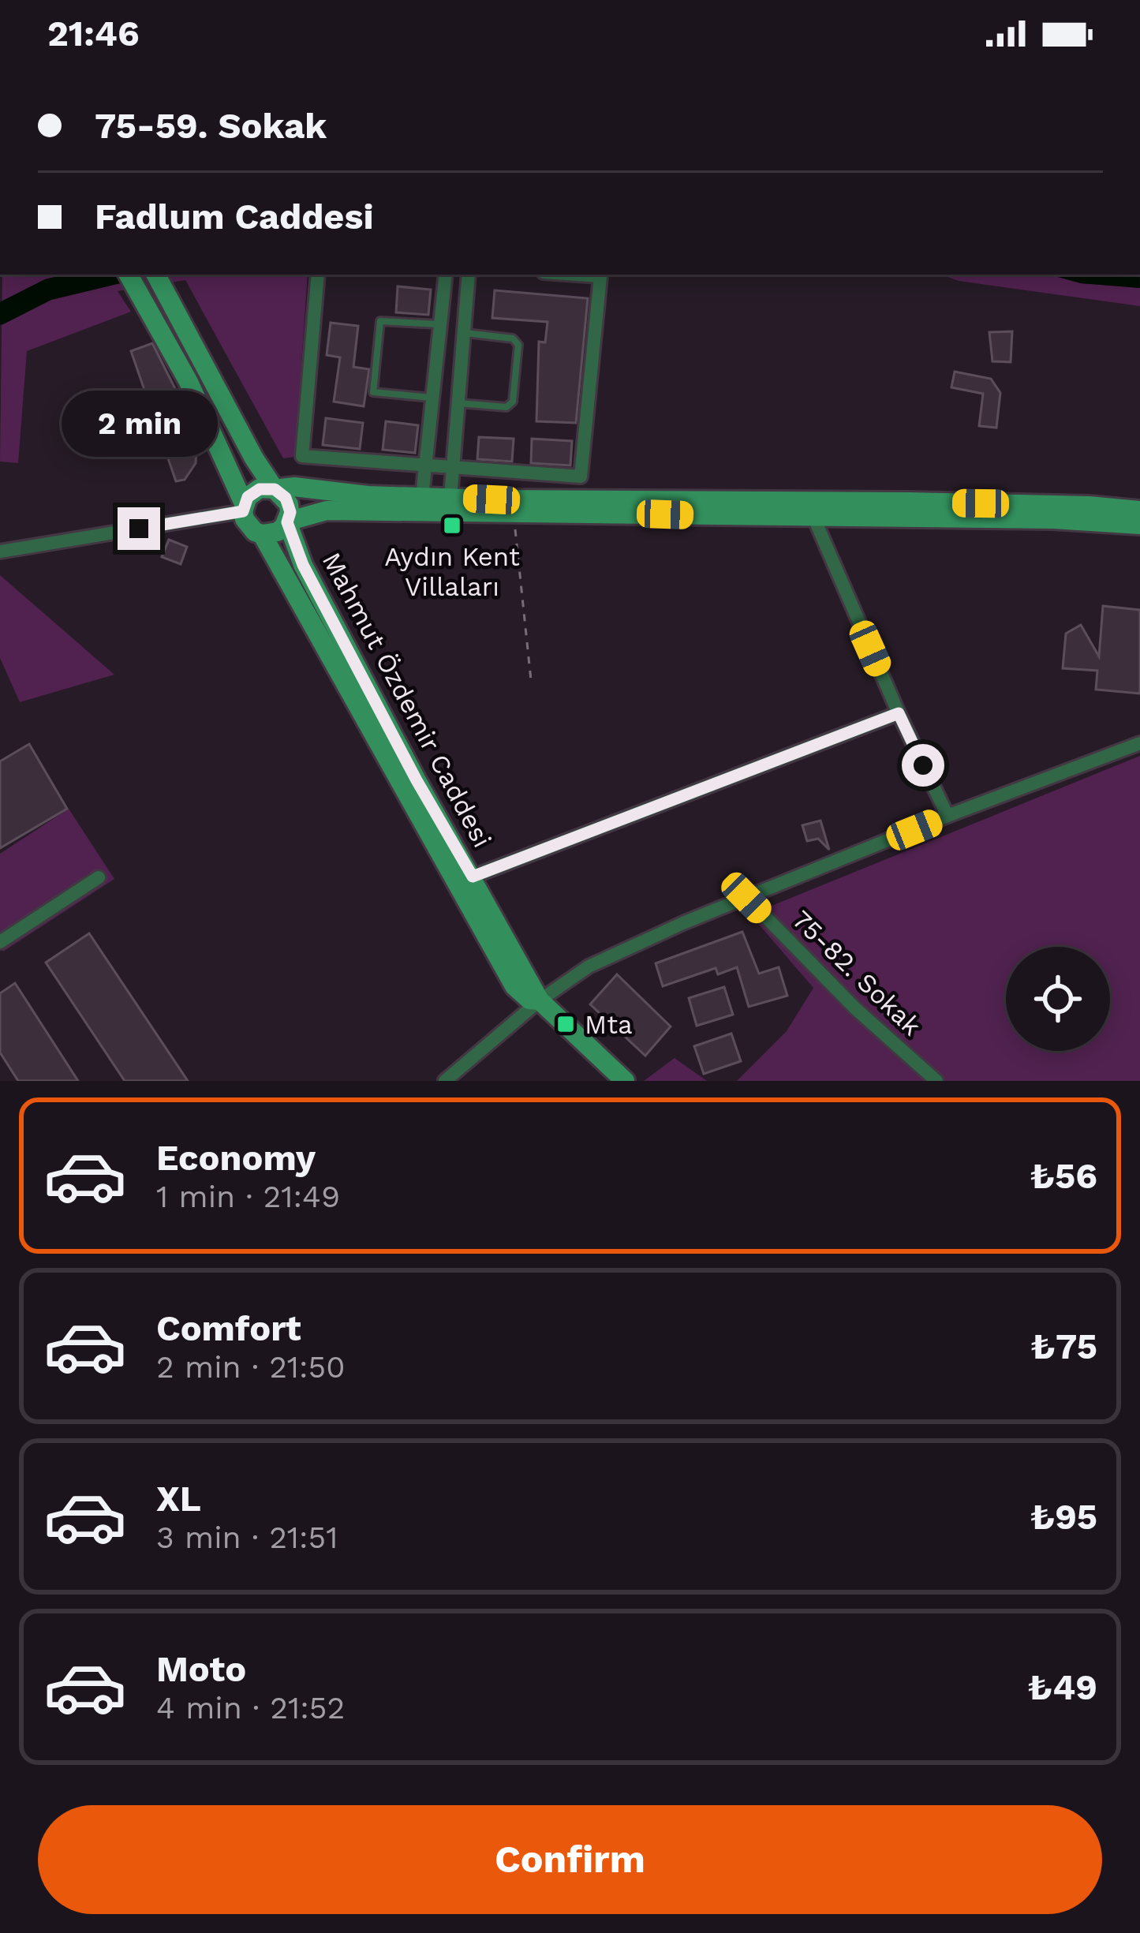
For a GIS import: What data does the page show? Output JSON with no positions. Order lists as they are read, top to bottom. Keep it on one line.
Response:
{"streets":{"street":["Mahmut Özdemir Caddesi","75-82. Sokak"]},"places":{"transit":["Aydın Kent Villaları","Mta"]},"page":{"status":"21:46","banner":["75-59. Sokak","Fadlum Caddesi"],"bubble":"2 min","list":[{"name":"Economy","note":"1 min · 21:49","value":"₺56"},{"name":"Comfort","note":"2 min · 21:50","value":"₺75"},{"name":"XL","note":"3 min · 21:51","value":"₺95"},{"name":"Moto","note":"4 min · 21:52","value":"₺49"}],"buttons":"Confirm"}}
